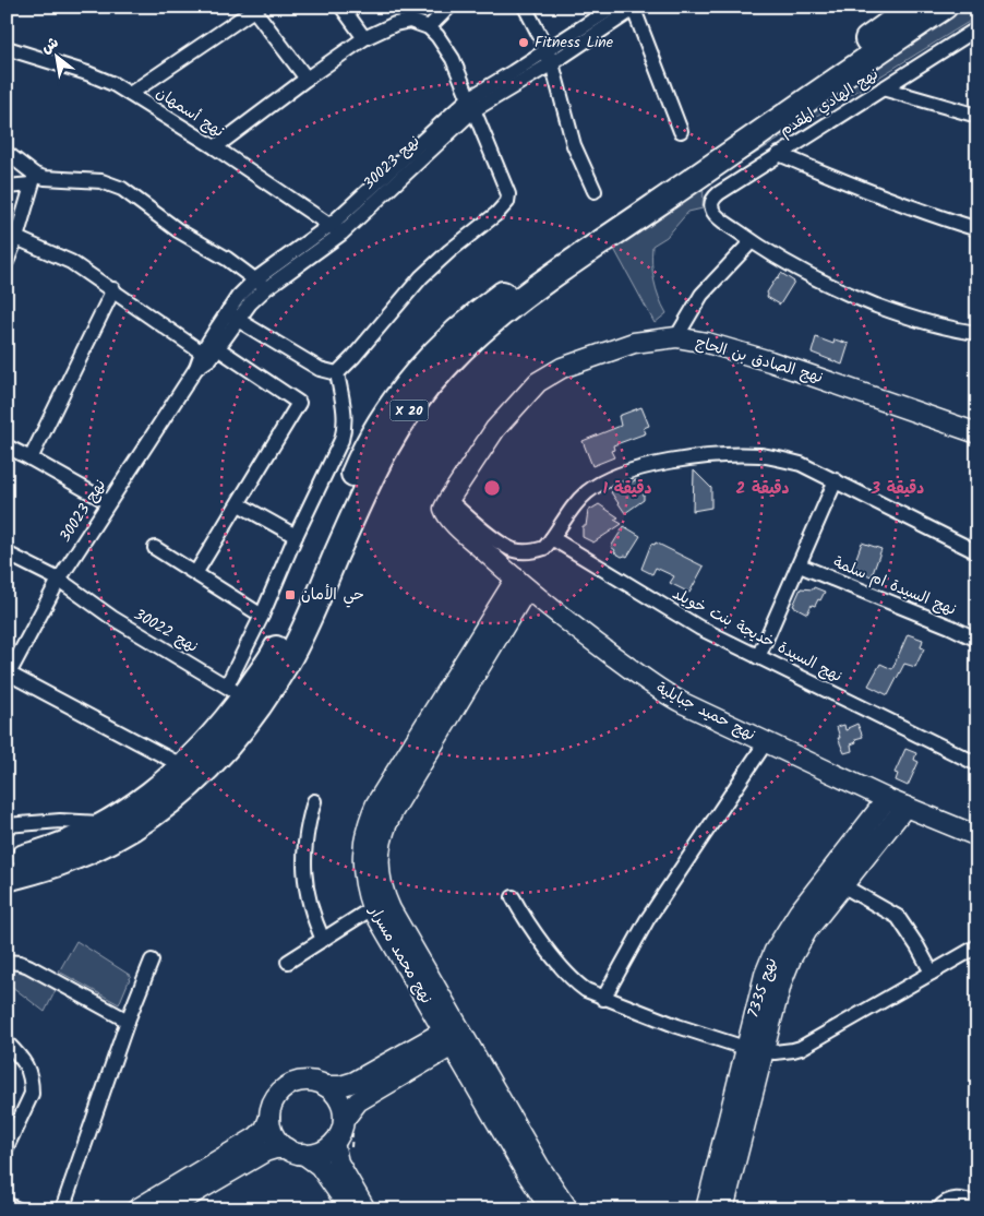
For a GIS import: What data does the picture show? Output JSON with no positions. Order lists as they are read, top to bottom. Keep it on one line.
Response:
{"streets":{"highway":["X 20"],"street":["نهج الهادي المقدم","نهج أسمهان","نهج 30023","نهج الصادق بن الحاج","نهج السيدة ام سلمة","نهج 30022","نهج السيدة خديجة بنت خويلد","نهج حميد جبايلية","نهج محمد مسرار","نهج 7335"]},"crossings":[["نهج أسمهان","نهج 30023"],["نهج 30023","نهج 30022"],["نهج الصادق بن الحاج","نهج حميد جبايلية"],["X 20","نهج 30022"],["نهج حميد جبايلية","نهج محمد مسرار"],["نهج حميد جبايلية","نهج 7335"]],"places":{"other":["Fitness Line"],"transit":["حي الأمان"]},"north":"top left","rings":["1 دقيقة","2 دقيقة","3 دقيقة"]}
